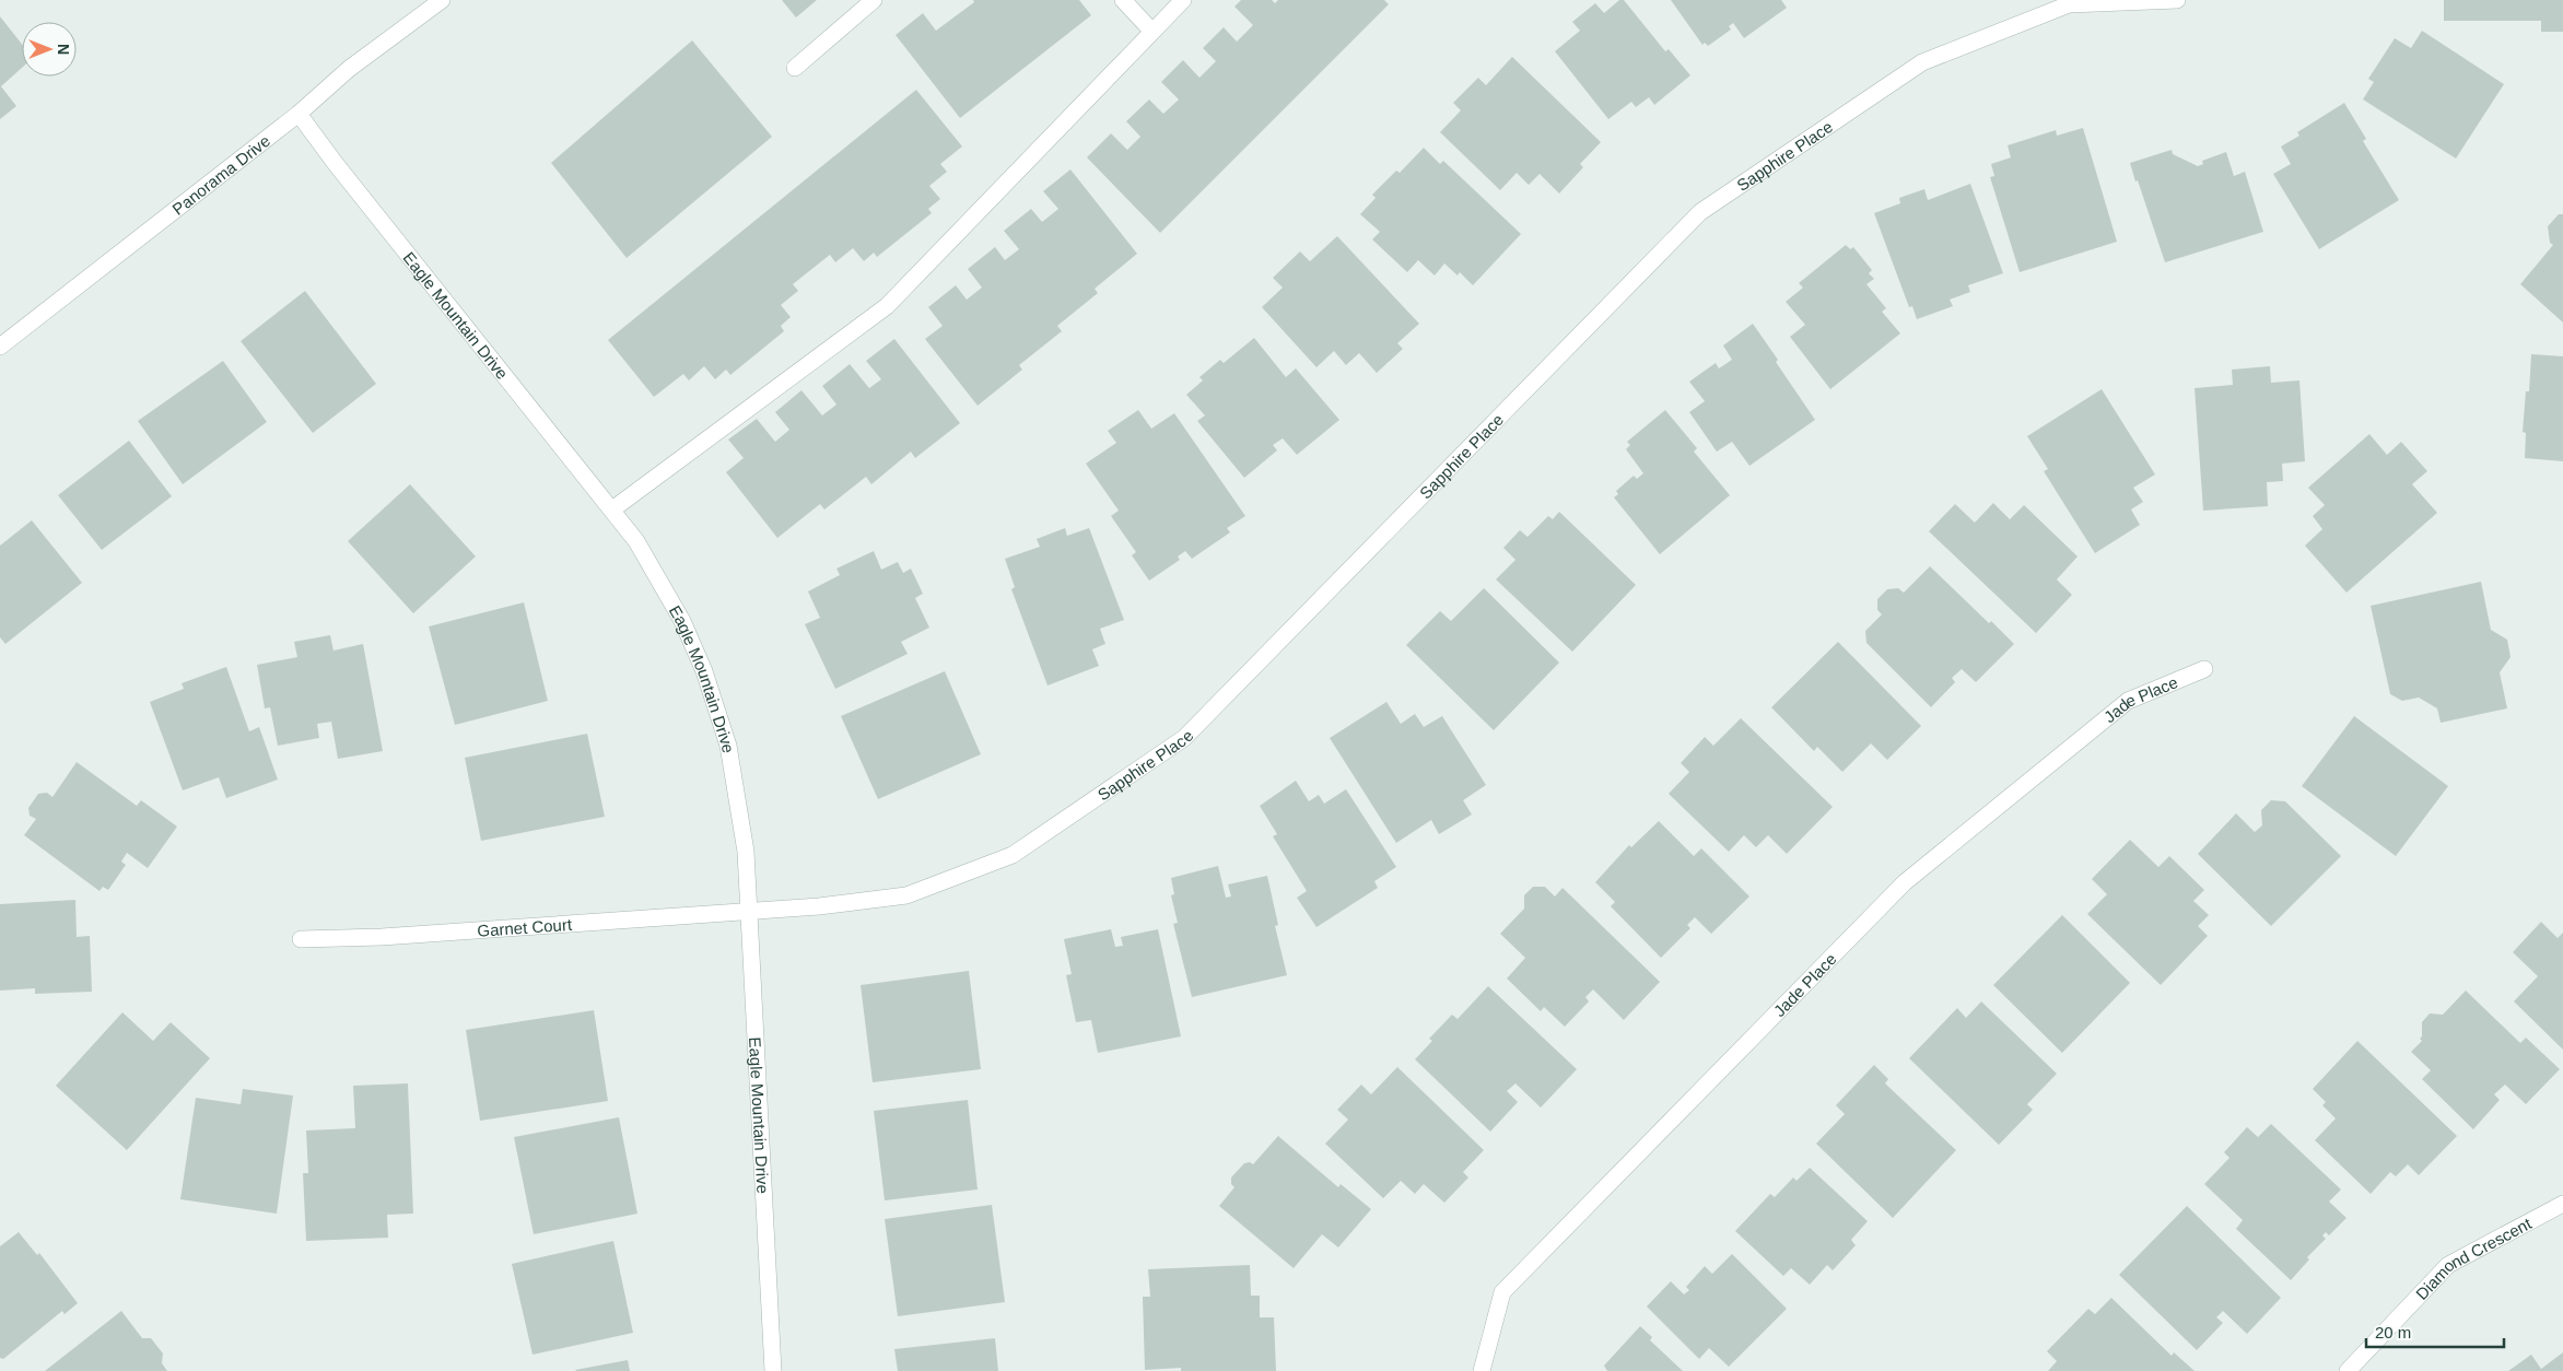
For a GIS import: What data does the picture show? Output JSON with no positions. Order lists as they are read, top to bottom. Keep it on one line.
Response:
{"streets":{"street":["Sapphire Place","Panorama Drive","Eagle Mountain Drive","Jade Place","Garnet Court","Diamond Crescent"]},"crossings":[["Sapphire Place","Eagle Mountain Drive"],["Sapphire Place","Garnet Court"],["Panorama Drive","Eagle Mountain Drive"],["Eagle Mountain Drive","Garnet Court"]],"scale_bar":"20 m","north":"right"}
